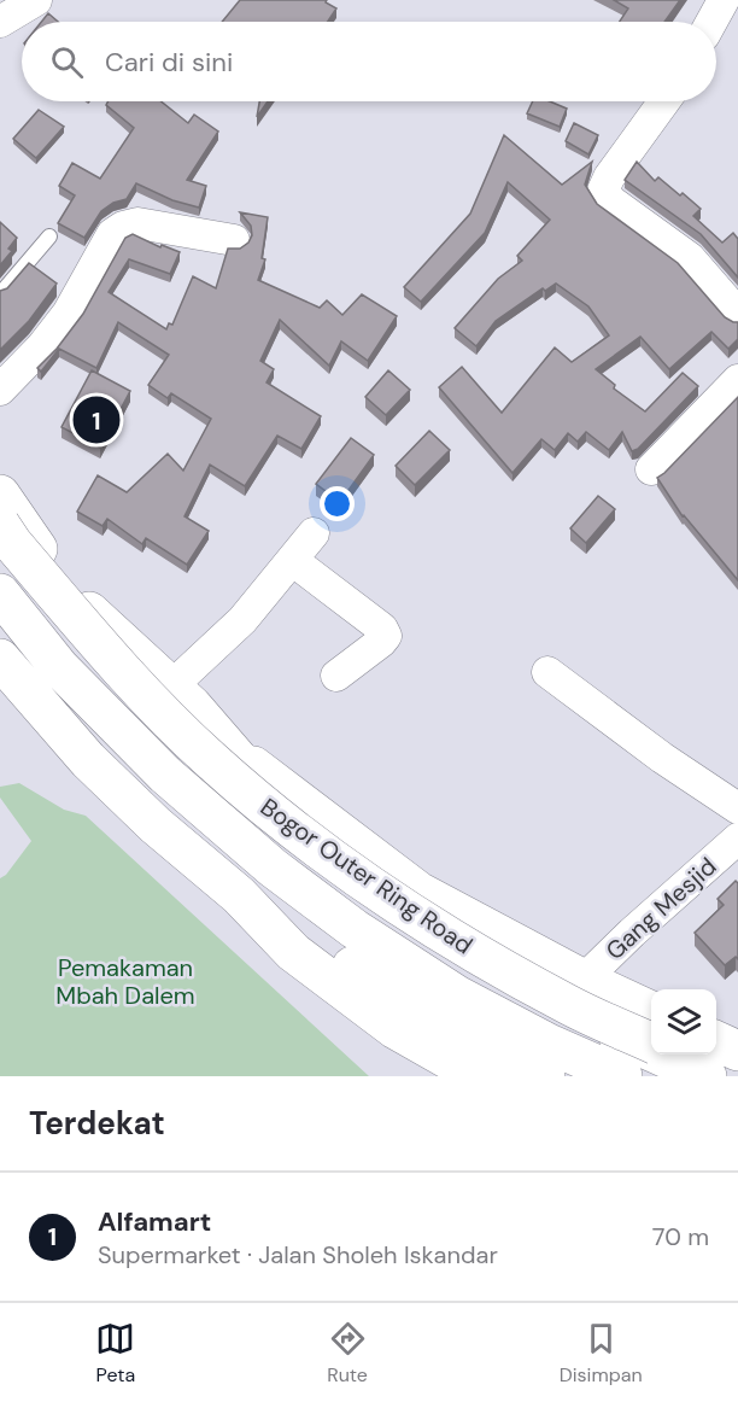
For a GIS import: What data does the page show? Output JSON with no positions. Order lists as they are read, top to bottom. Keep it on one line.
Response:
{"streets":{"highway":["Bogor Outer Ring Road"],"street":["Gang Mesjid"]},"parks":["Pemakaman Mbah Dalem"],"page":{"search":"Cari di sini","pins":"1","heading":"Terdekat","list":[{"mark":"1","name":"Alfamart","note":"Supermarket · Jalan Sholeh Iskandar","value":"70 m"}],"nav":["Peta","Rute","Disimpan"]}}
